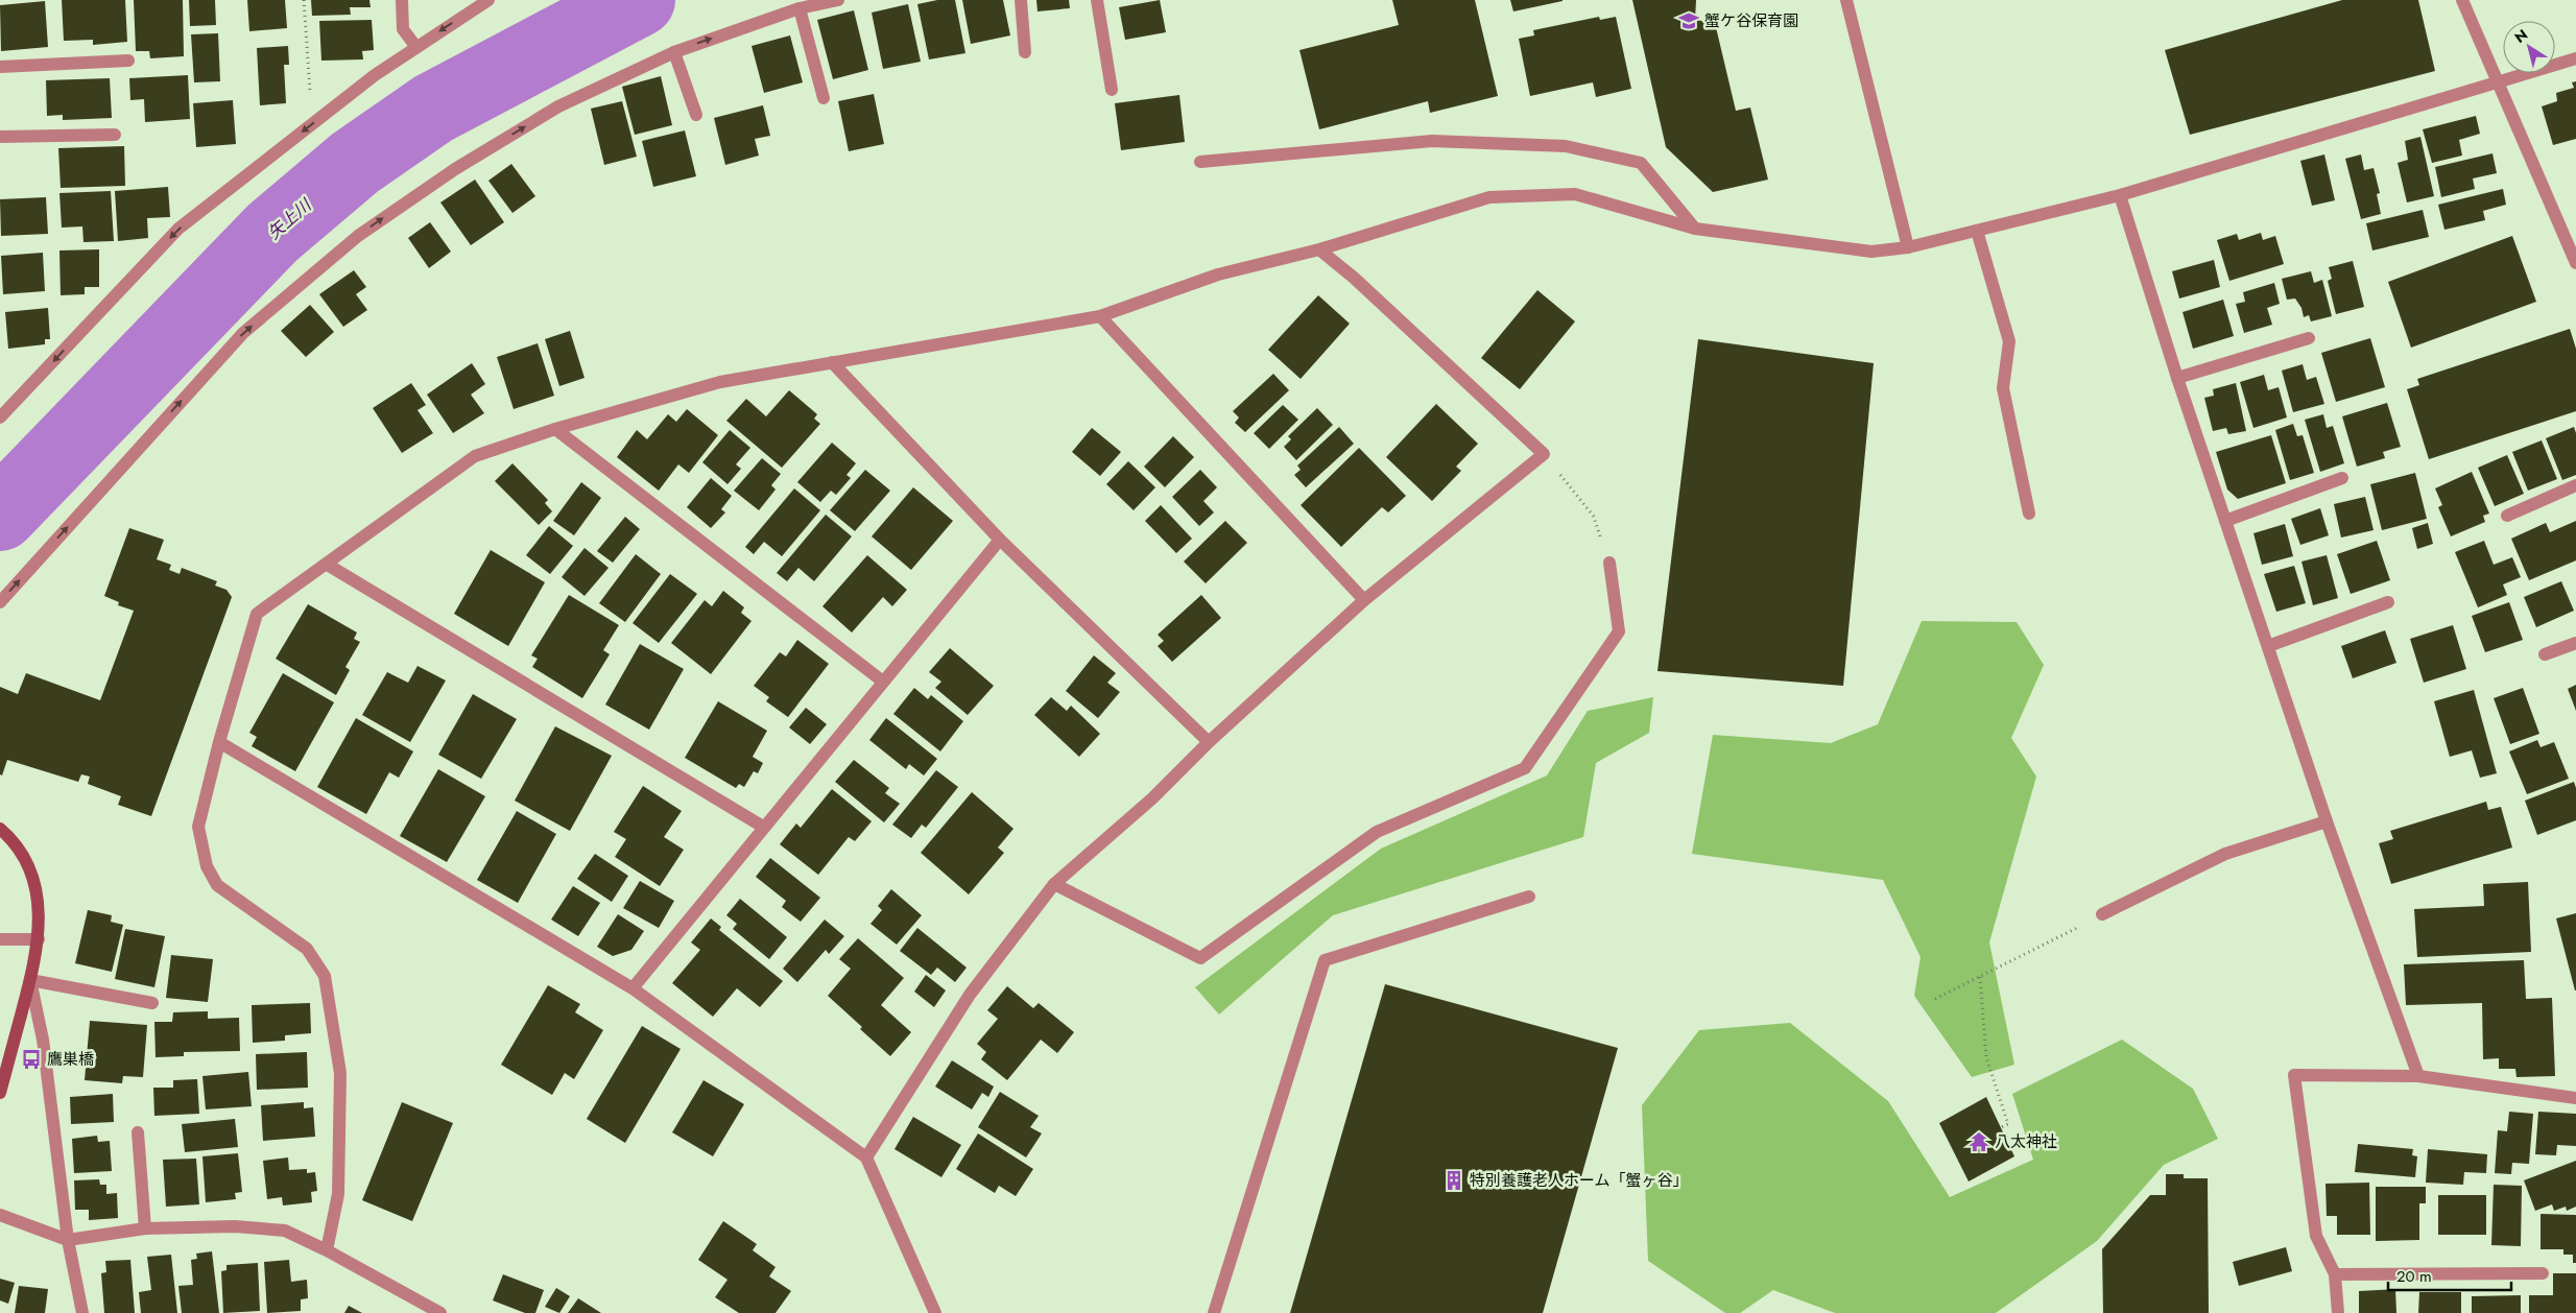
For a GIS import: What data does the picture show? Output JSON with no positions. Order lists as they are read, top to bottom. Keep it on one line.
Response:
{"water":["矢上川"],"places":{"school or university":["蟹ケ谷保育園"],"bus stop":["鷹巣橋"],"temple":["八太神社"],"building":["特別養護老人ホーム「蟹ヶ谷」"]},"scale_bar":"20 m","north":"top left"}
